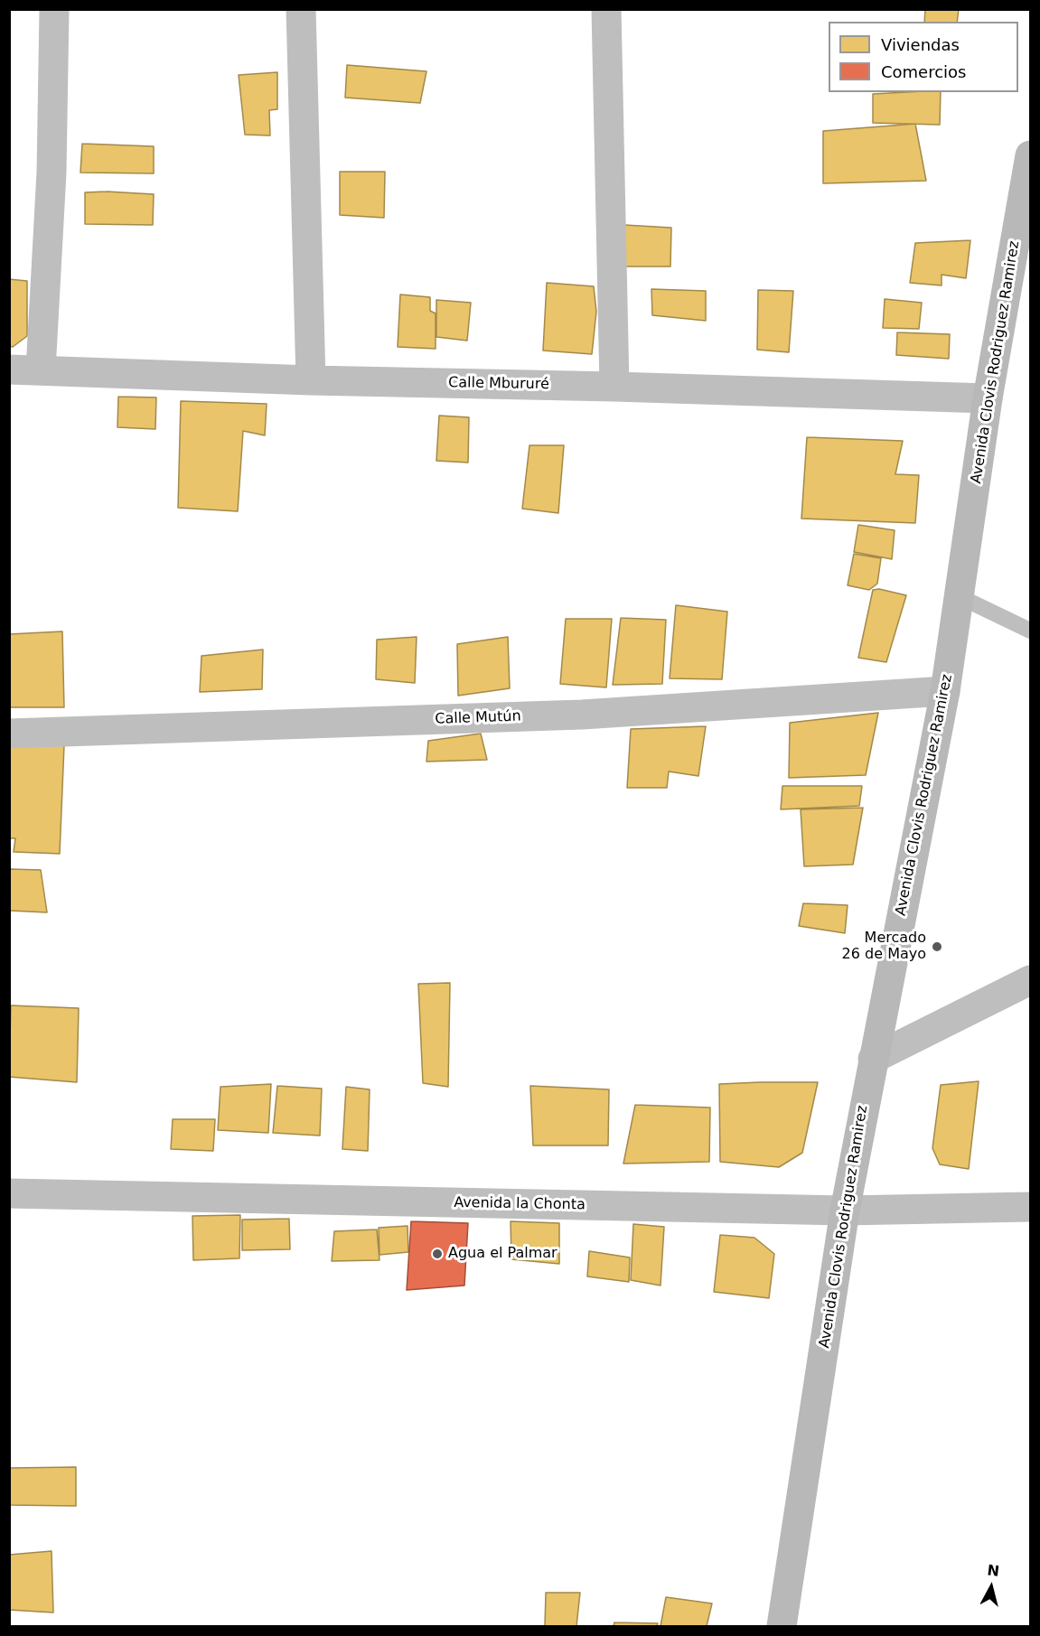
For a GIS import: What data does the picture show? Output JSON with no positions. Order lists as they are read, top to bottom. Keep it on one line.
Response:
{"streets":{"main road":["Avenida Clovis Rodriguez Ramirez"],"street":["Calle Mbururé","Calle Mutún","Avenida la Chonta"]},"crossings":[["Avenida Clovis Rodriguez Ramirez","Calle Mbururé"],["Avenida Clovis Rodriguez Ramirez","Calle Mutún"],["Avenida Clovis Rodriguez Ramirez","Avenida la Chonta"]],"places":["Mercado 26 de Mayo","Agua el Palmar"],"legend":["Viviendas","Comercios"],"north":"top"}
